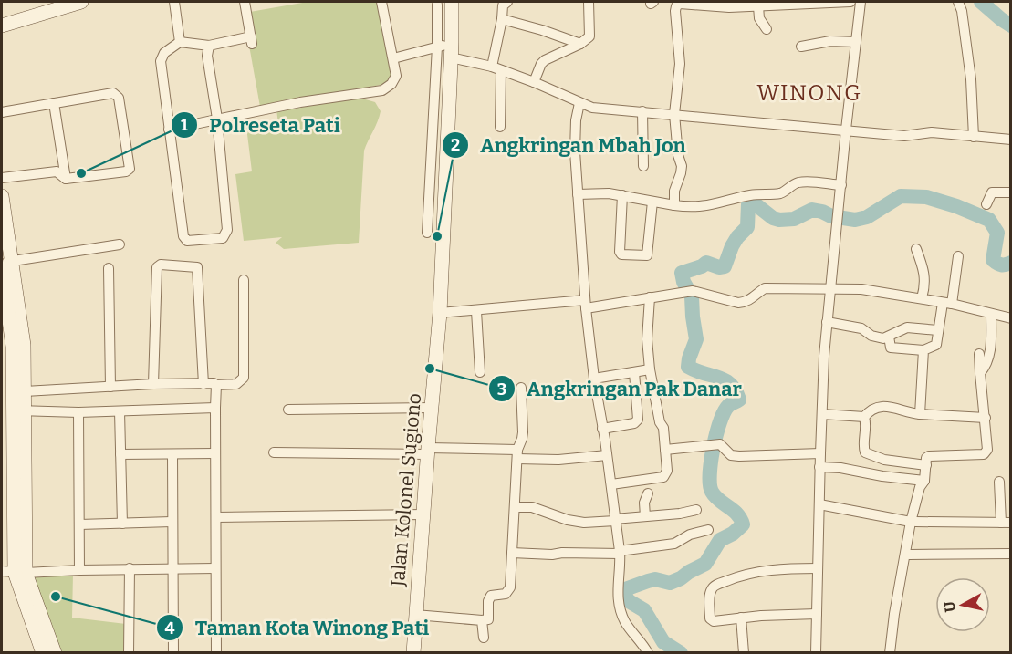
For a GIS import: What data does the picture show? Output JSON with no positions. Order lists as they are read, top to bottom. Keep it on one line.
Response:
{"streets":{"main road":["Jalan Kolonel Sugiono"]},"districts":["WINONG"],"places":["Polreseta Pati","Angkringan Mbah Jon","Angkringan Pak Danar","Taman Kota Winong Pati"],"north":"left"}
